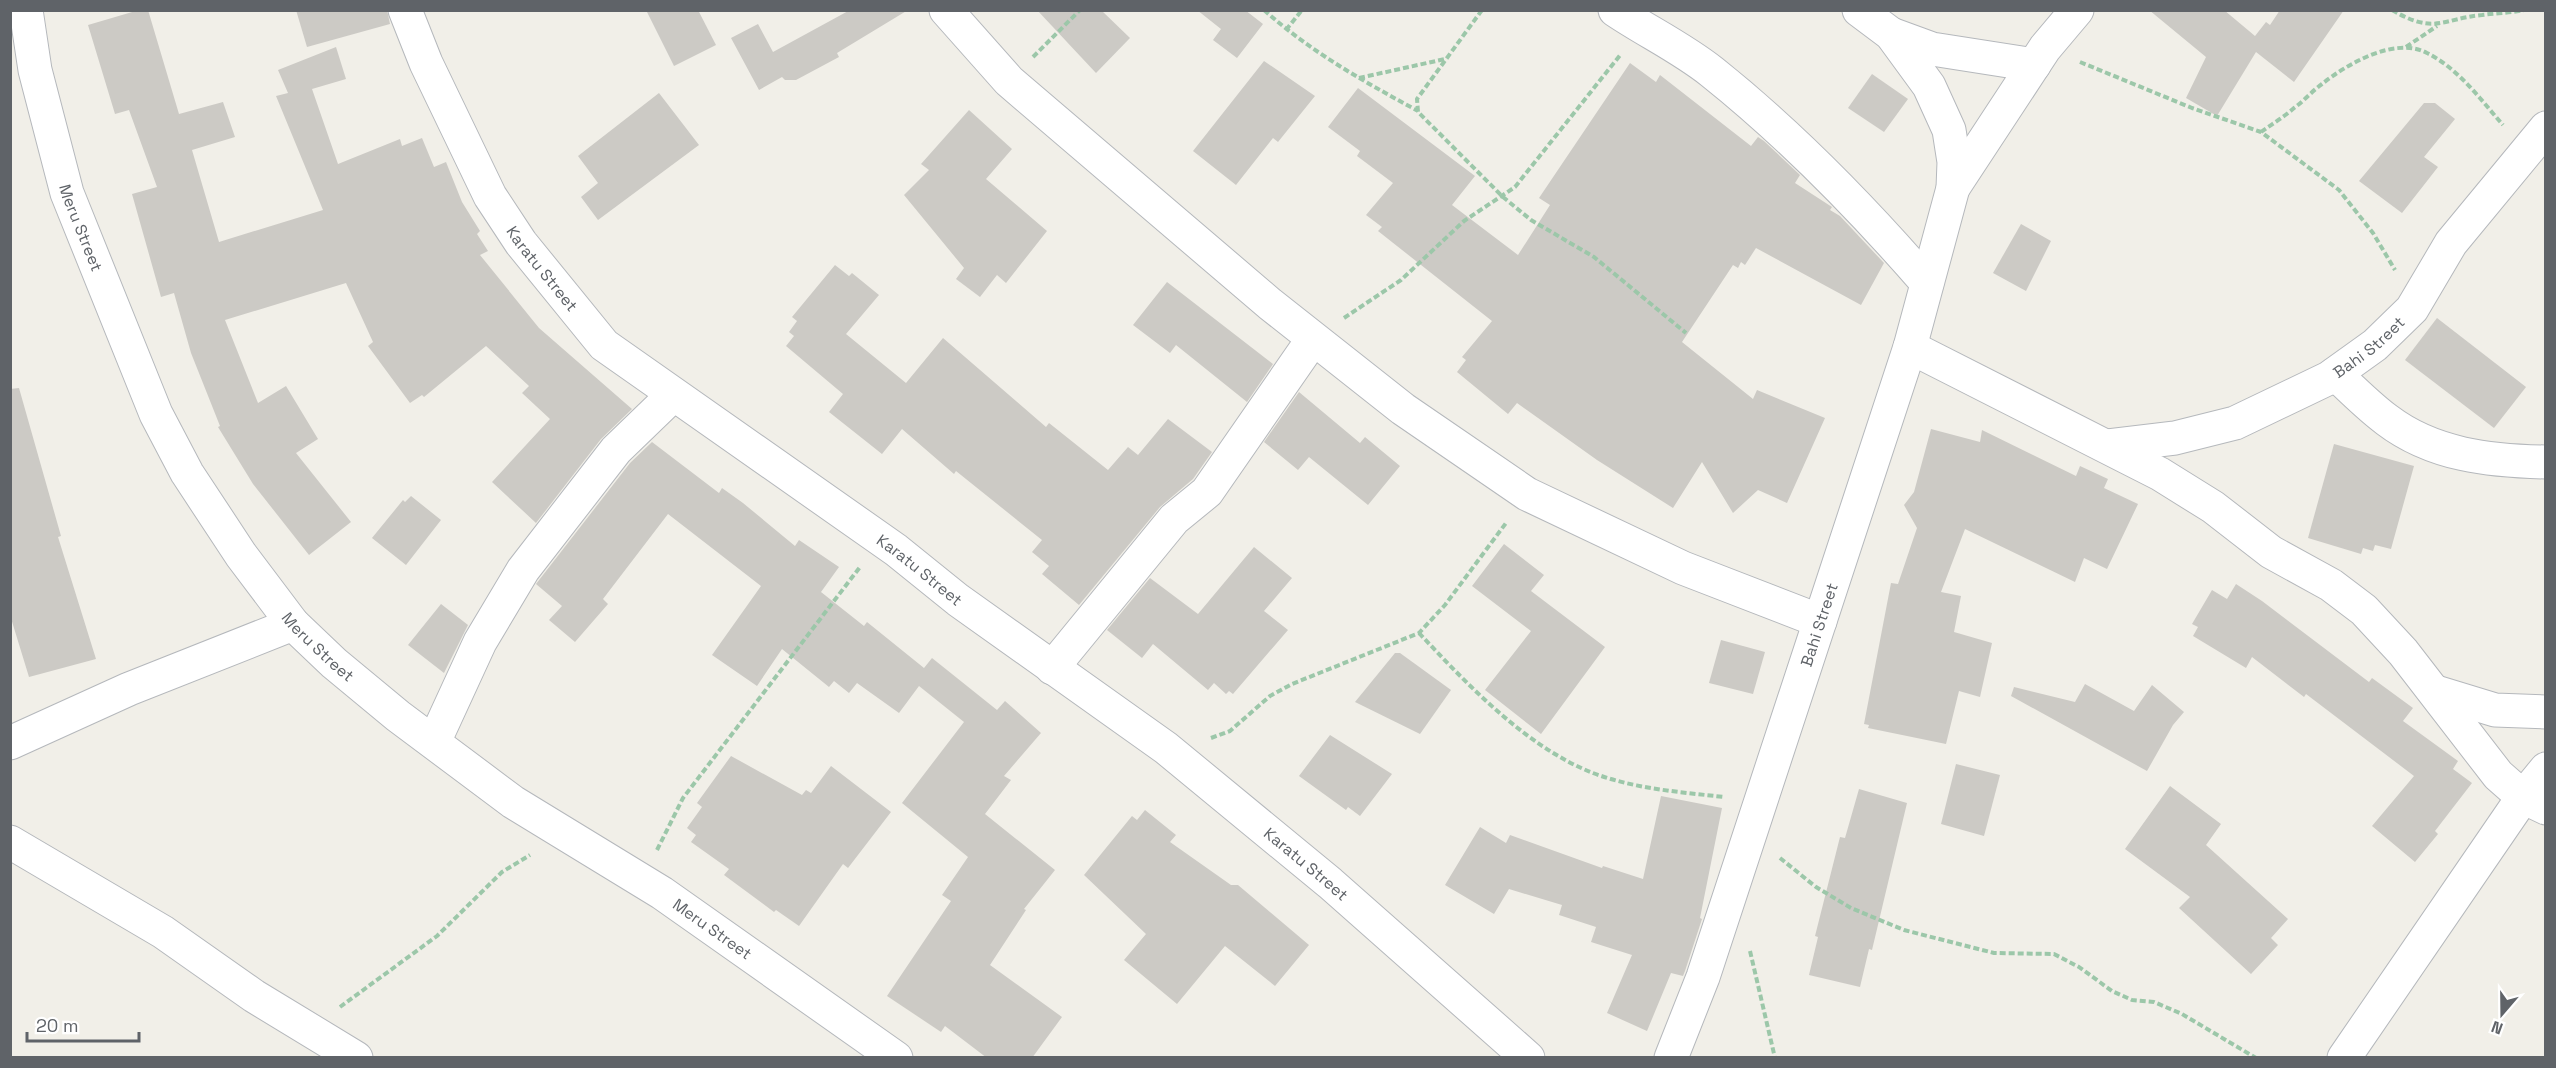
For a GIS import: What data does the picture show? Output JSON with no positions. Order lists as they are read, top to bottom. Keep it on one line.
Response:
{"streets":{"street":["Meru Street","Karatu Street","Bahi Street"]},"scale_bar":"20 m","north":"bottom"}
